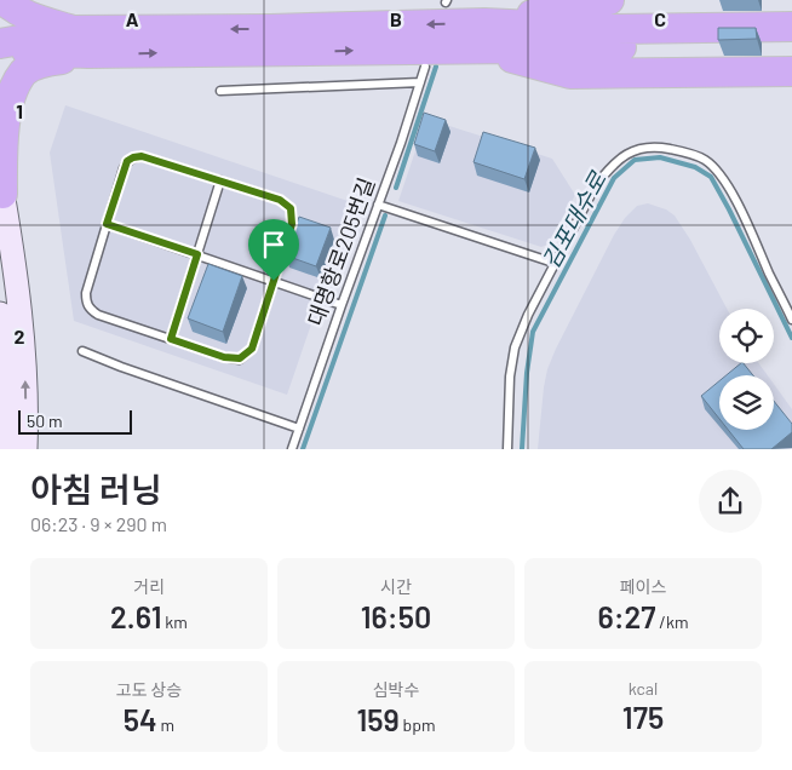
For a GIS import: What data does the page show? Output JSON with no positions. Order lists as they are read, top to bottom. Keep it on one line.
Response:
{"streets":{"lane":["대명항로205번길"]},"water":["김포대수로"],"scale_bar":"50 m","page":{"scale":"50 m","heading":["아침 러닝","06:23 · 9 × 290 m"],"stats":[["거리","2.61 km"],["시간","16:50"],["페이스","6:27 /km"],["고도 상승","54 m"],["심박수","159 bpm"],["kcal","175"]]},"grid":{"columns":["A","B","C"],"rows":["1","2"]}}
